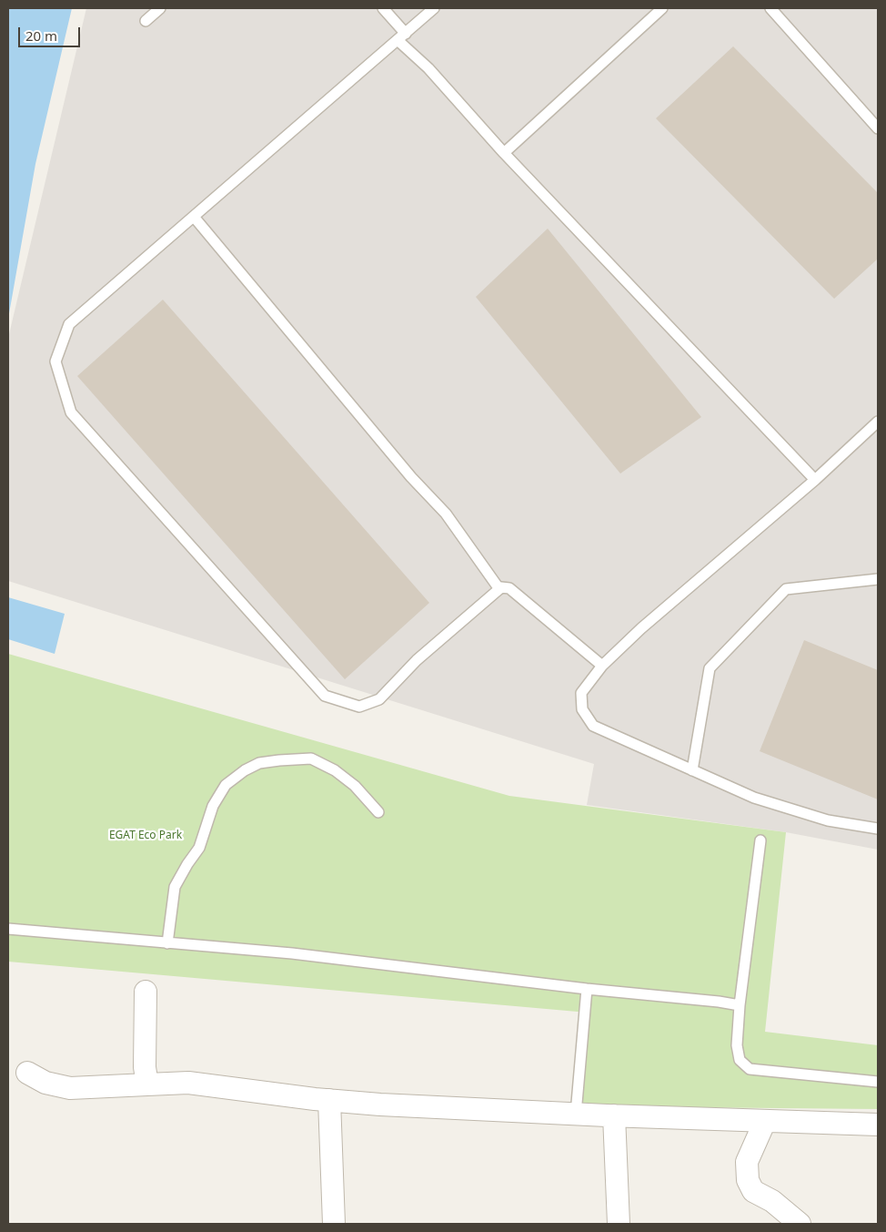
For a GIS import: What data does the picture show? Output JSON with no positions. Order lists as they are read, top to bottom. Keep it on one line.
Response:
{"parks":["EGAT Eco Park"],"scale_bar":"20 m"}
